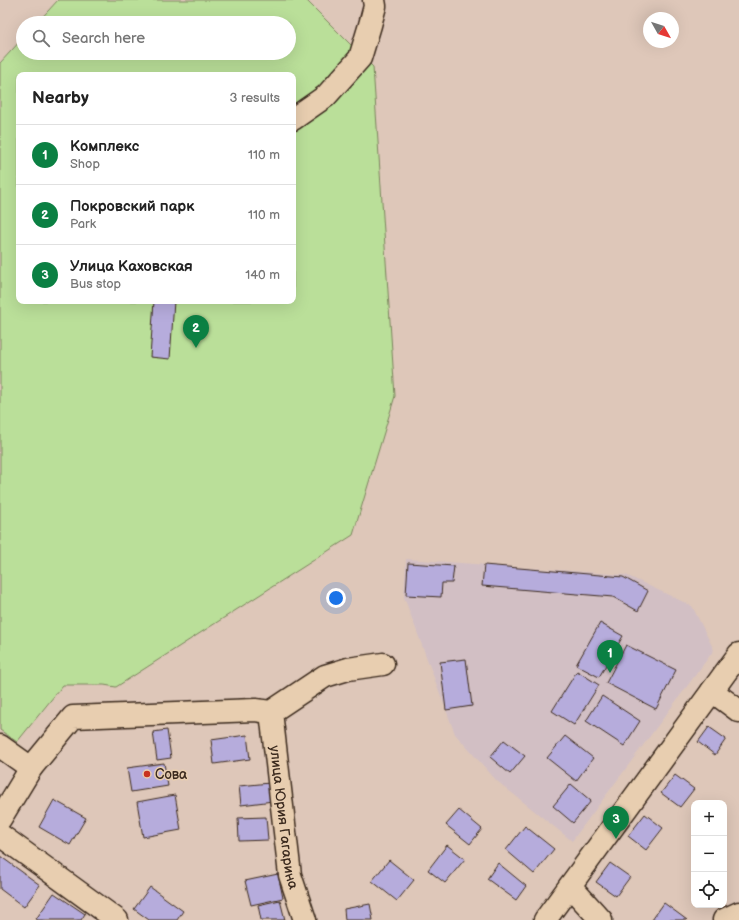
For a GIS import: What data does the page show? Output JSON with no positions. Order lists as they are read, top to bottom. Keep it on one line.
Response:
{"streets":{"street":["улица Юрия Гагарина"]},"places":["Сова"],"north":"bottom right","page":{"search":"Search here","heading":["Nearby","3 results"],"list":[{"mark":"1","name":"Комплекс","note":"Shop","value":"110 m"},{"mark":"2","name":"Покровский парк","note":"Park","value":"110 m"},{"mark":"3","name":"Улица Каховская","note":"Bus stop","value":"140 m"}],"pins":["2","1","3"],"map_buttons":["+","−"]}}
